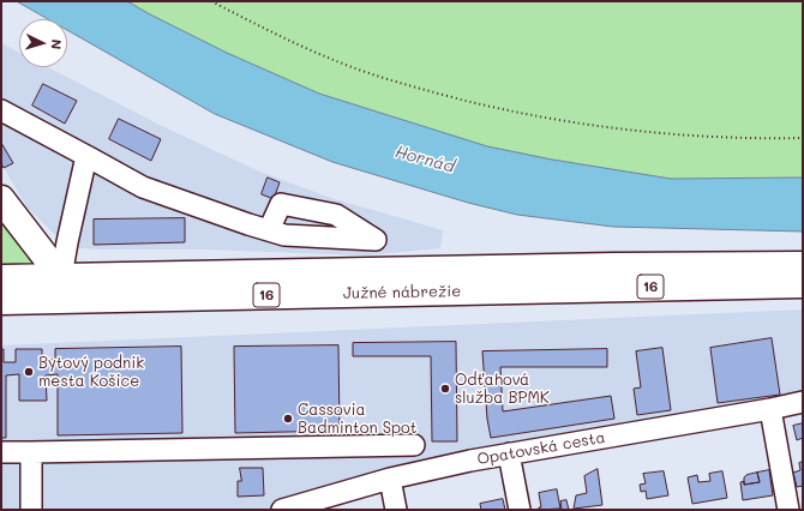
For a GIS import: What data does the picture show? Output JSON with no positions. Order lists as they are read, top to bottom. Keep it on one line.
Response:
{"streets":{"highway":["16","Južné nábrežie"],"street":["Opatovská cesta"]},"water":["Hornád"],"places":["Bytový podnik mesta Košice","Odťahová služba BPMK","Cassovia Badminton Spot"],"north":"right"}
